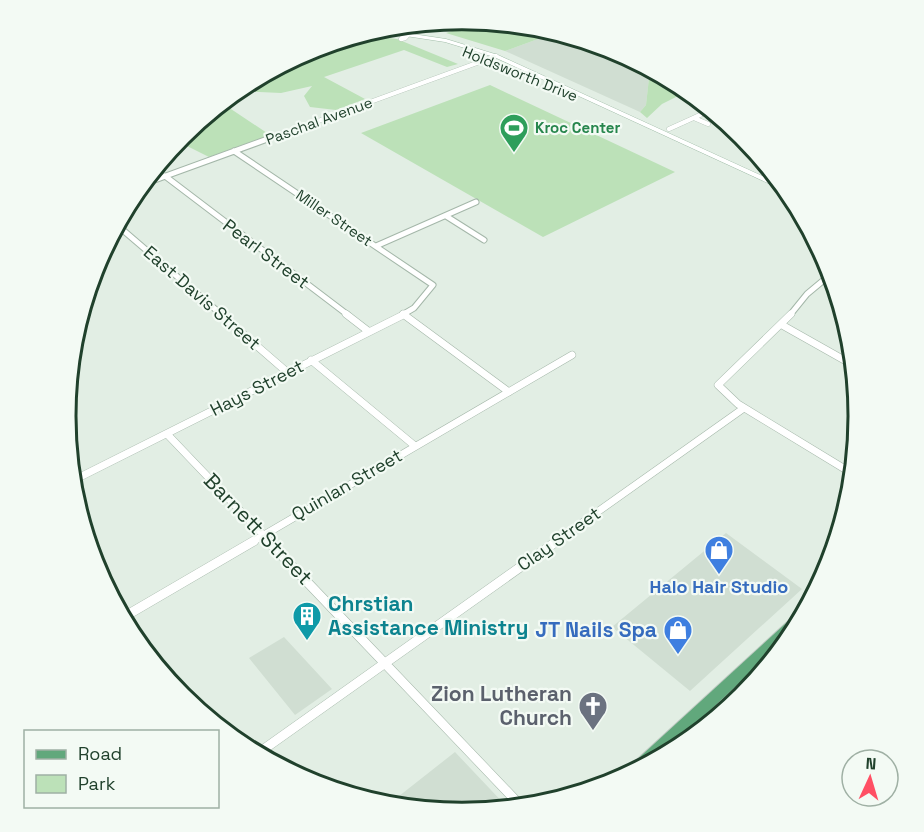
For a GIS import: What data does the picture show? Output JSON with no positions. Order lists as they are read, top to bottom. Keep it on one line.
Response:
{"streets":{"main road":["Holdsworth Drive"],"street":["Paschal Avenue","Miller Street","Pearl Street","East Davis Street","Hays Street","Quinlan Street","Barnett Street","Clay Street"]},"crossings":[["Holdsworth Drive","Paschal Avenue"],["Paschal Avenue","Miller Street"],["Paschal Avenue","Pearl Street"],["Miller Street","Hays Street"],["Pearl Street","Hays Street"],["East Davis Street","Hays Street"],["Hays Street","Barnett Street"],["Quinlan Street","Barnett Street"],["Barnett Street","Clay Street"]],"places":{"sports":["Kroc Center"],"shop":["Halo Hair Studio","JT Nails Spa"],"building":["Chrstian Assistance Ministry"],"church":["Zion Lutheran Church"]},"legend":["Road","Park"],"north":"top"}
